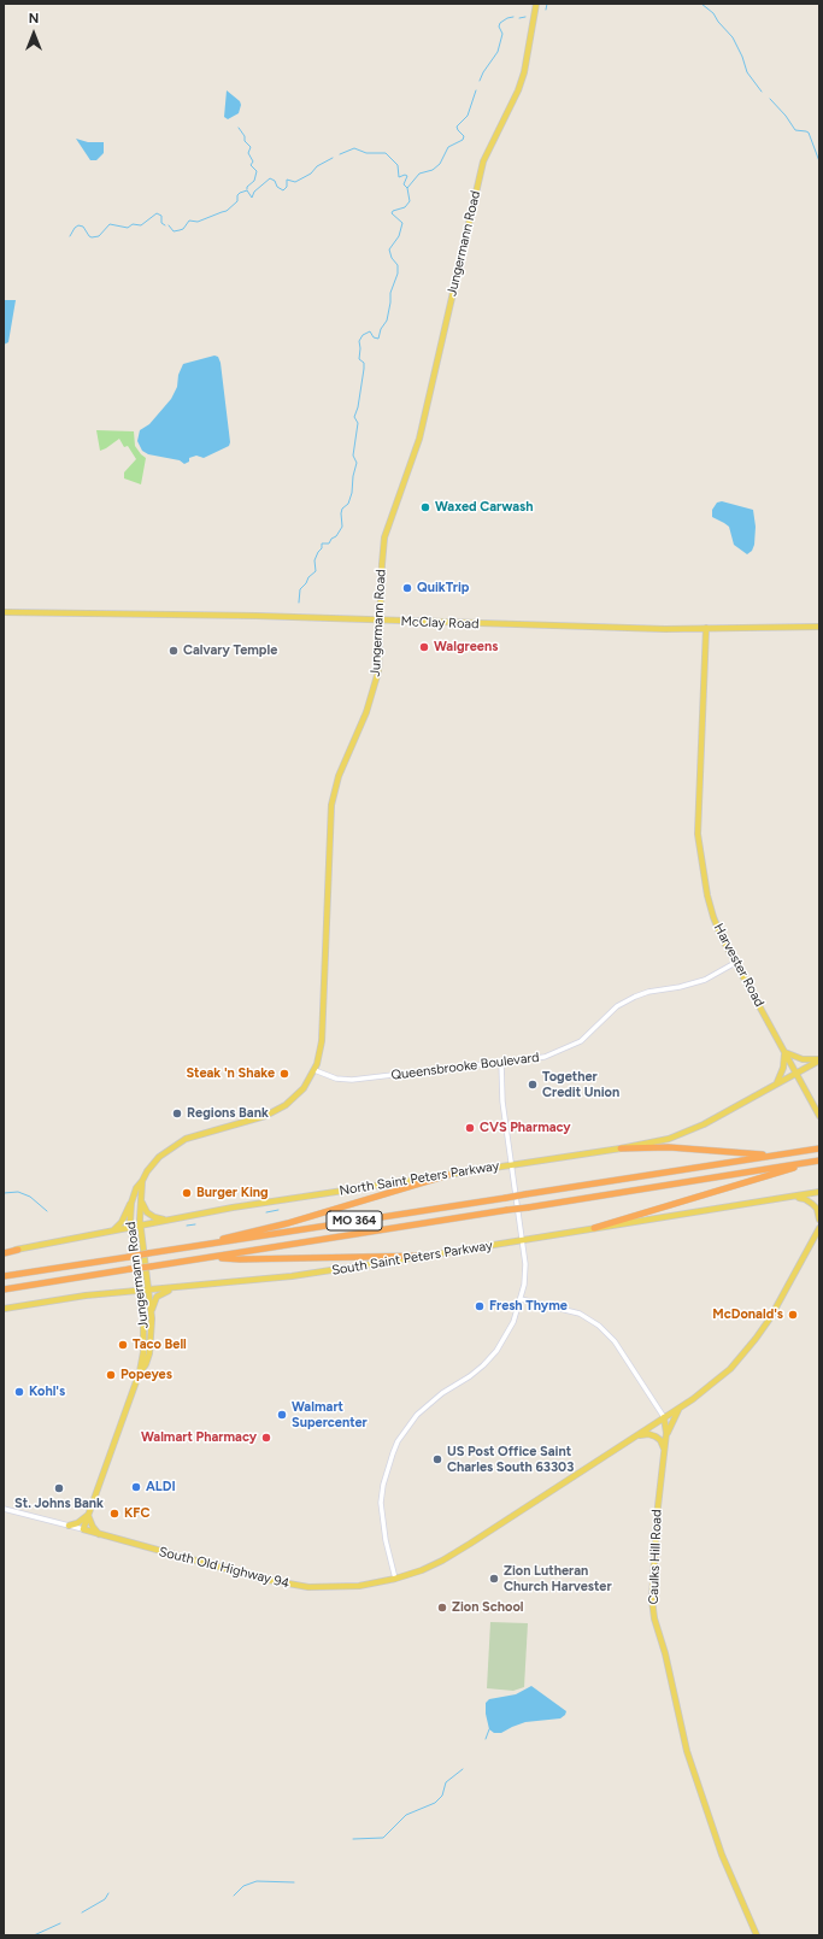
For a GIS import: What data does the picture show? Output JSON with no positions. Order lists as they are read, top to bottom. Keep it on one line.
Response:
{"streets":{"highway":["MO 364"],"main road":["Jungermann Road","McClay Road","Harvester Road","North Saint Peters Parkway","South Saint Peters Parkway","Caulks Hill Road","South Old Highway 94"],"street":["Queensbrooke Boulevard"]},"crossings":[["Jungermann Road","McClay Road"],["Jungermann Road","Queensbrooke Boulevard"],["Jungermann Road","North Saint Peters Parkway"],["Jungermann Road","South Saint Peters Parkway"],["Jungermann Road","South Old Highway 94"],["McClay Road","Harvester Road"],["Harvester Road","Queensbrooke Boulevard"],["Harvester Road","North Saint Peters Parkway"],["Caulks Hill Road","South Old Highway 94"]],"places":["Waxed Carwash","QuikTrip","Walgreens","Calvary Temple","Steak 'n Shake","Together Credit Union","Regions Bank","CVS Pharmacy","Burger King","Fresh Thyme","McDonald's","Taco Bell","Popeyes","Kohl's","Walmart Supercenter","Walmart Pharmacy","US Post Office Saint Charles South 63303","ALDI","St. Johns Bank","KFC","Zion Lutheran Church Harvester","Zion School"],"north":"top"}
